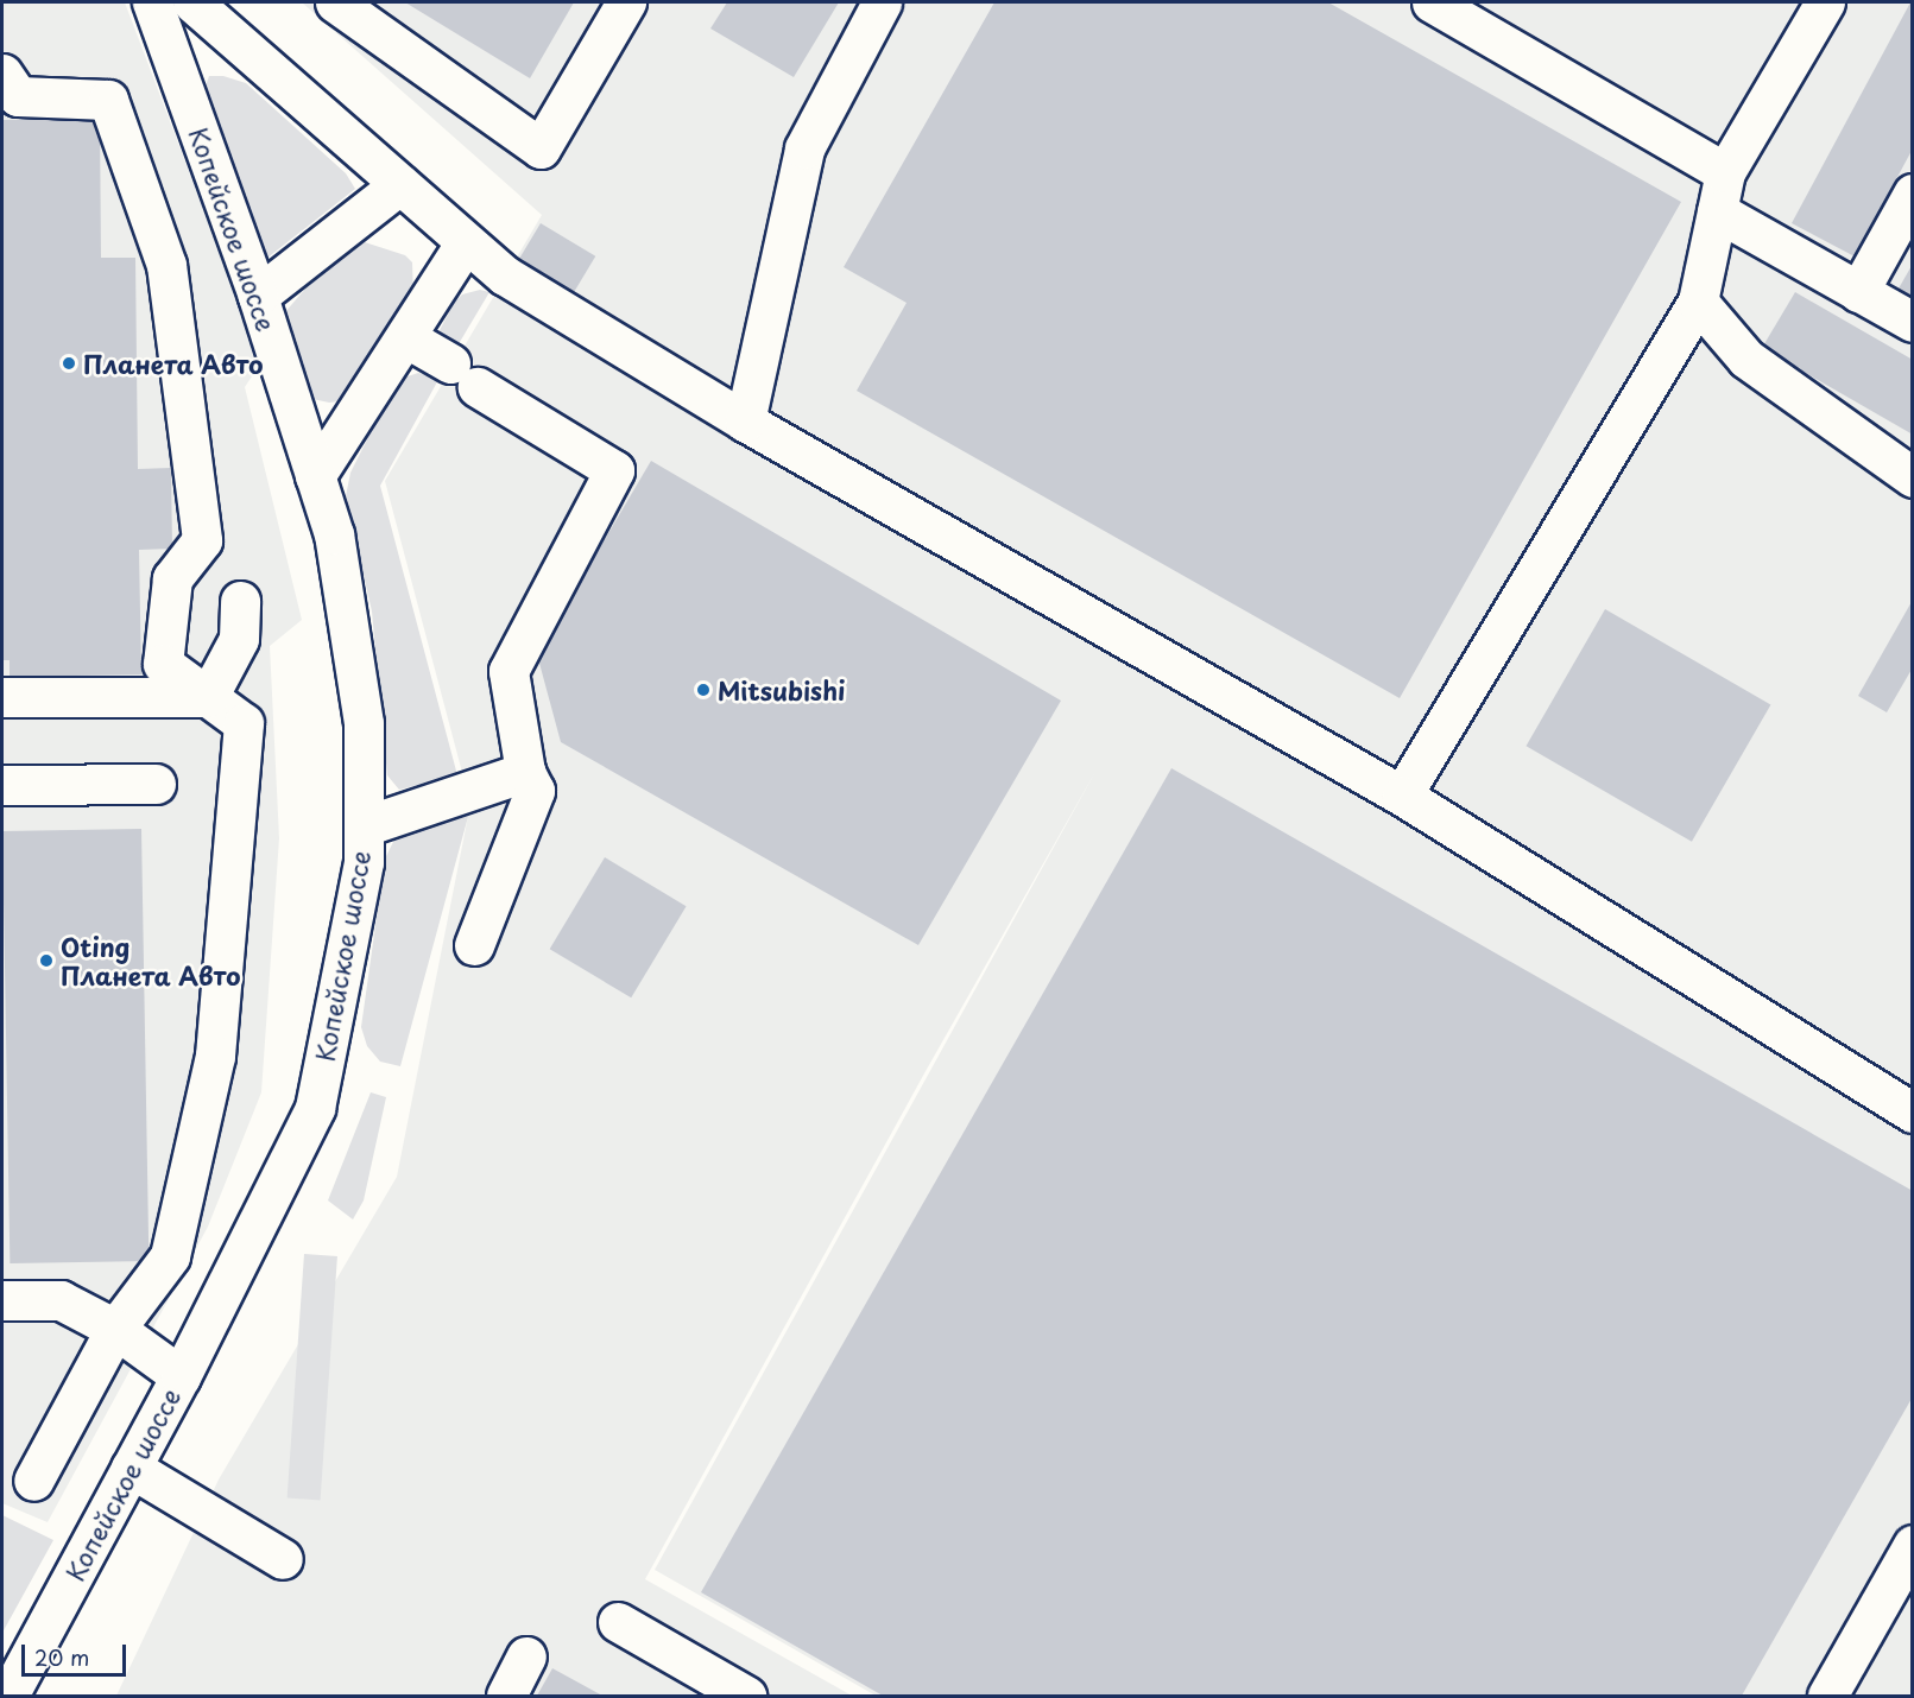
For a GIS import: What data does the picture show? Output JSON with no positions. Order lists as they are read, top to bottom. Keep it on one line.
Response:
{"streets":{"street":["Копейское шоссе"]},"places":["Планета Авто","Mitsubishi","Oting Планета Авто"],"scale_bar":"20 m"}
